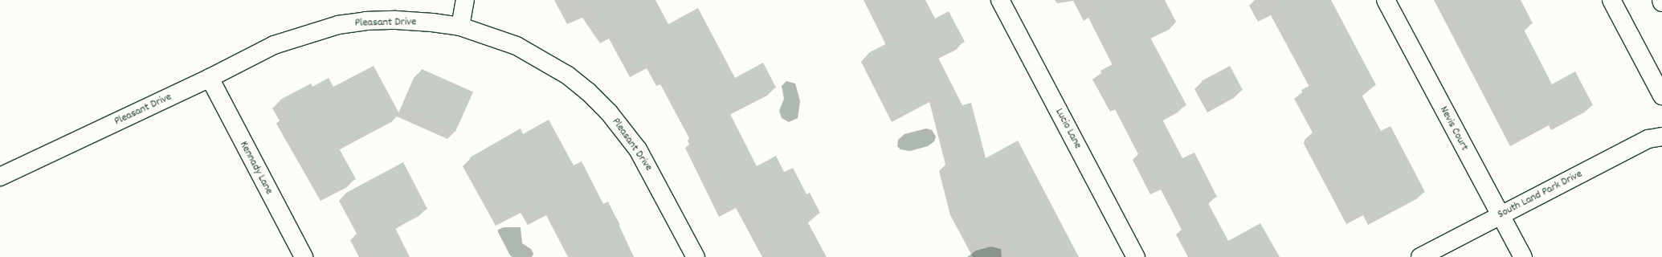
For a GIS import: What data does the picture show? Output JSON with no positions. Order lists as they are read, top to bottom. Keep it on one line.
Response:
{"streets":{"street":["Pleasant Drive","Lucio Lane","Nevis Court","Kennady Lane","South Land Park Drive"]},"crossings":[["Pleasant Drive","Kennady Lane"],["Nevis Court","South Land Park Drive"]]}
